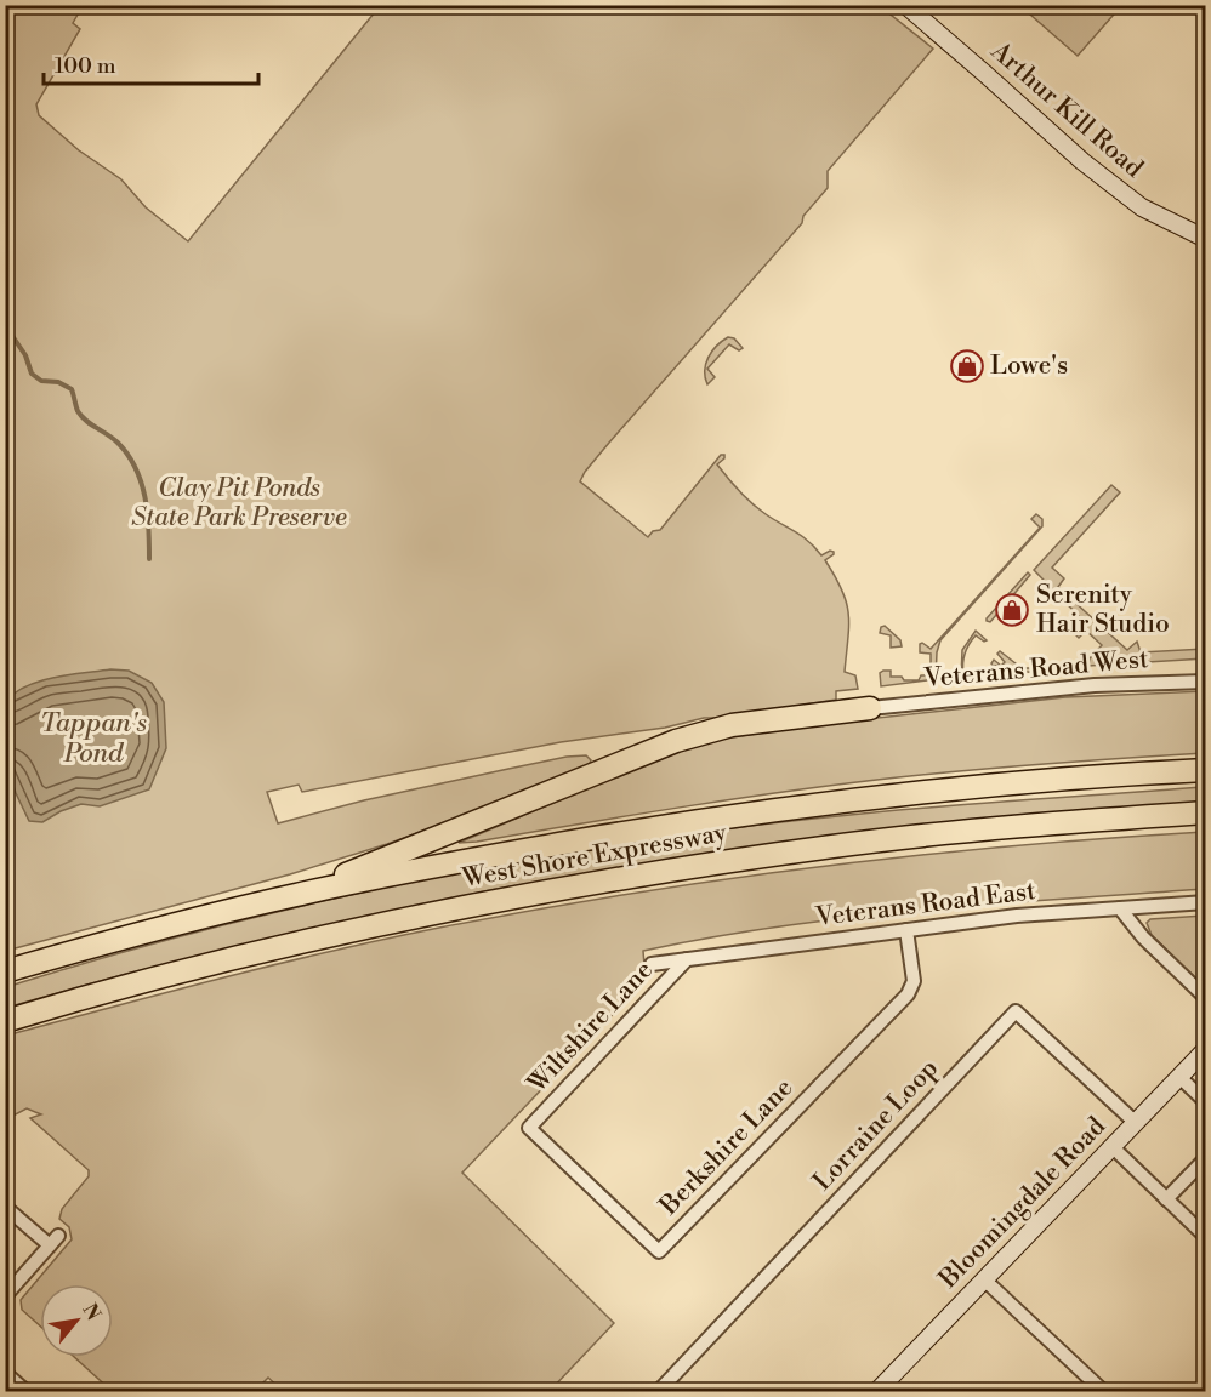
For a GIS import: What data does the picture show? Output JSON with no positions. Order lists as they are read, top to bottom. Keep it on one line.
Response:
{"streets":{"highway":["West Shore Expressway"],"street":["Arthur Kill Road","Veterans Road West","Veterans Road East","Wiltshire Lane","Lorraine Loop","Berkshire Lane","Bloomingdale Road"]},"crossings":[["Veterans Road East","Wiltshire Lane"],["Veterans Road East","Berkshire Lane"],["Wiltshire Lane","Berkshire Lane"],["Lorraine Loop","Bloomingdale Road"]],"water":["Tappan's Pond"],"parks":["Clay Pit Ponds State Park Preserve"],"places":{"shop":["Lowe's","Serenity Hair Studio"]},"scale_bar":"100 m","north":"top right"}
